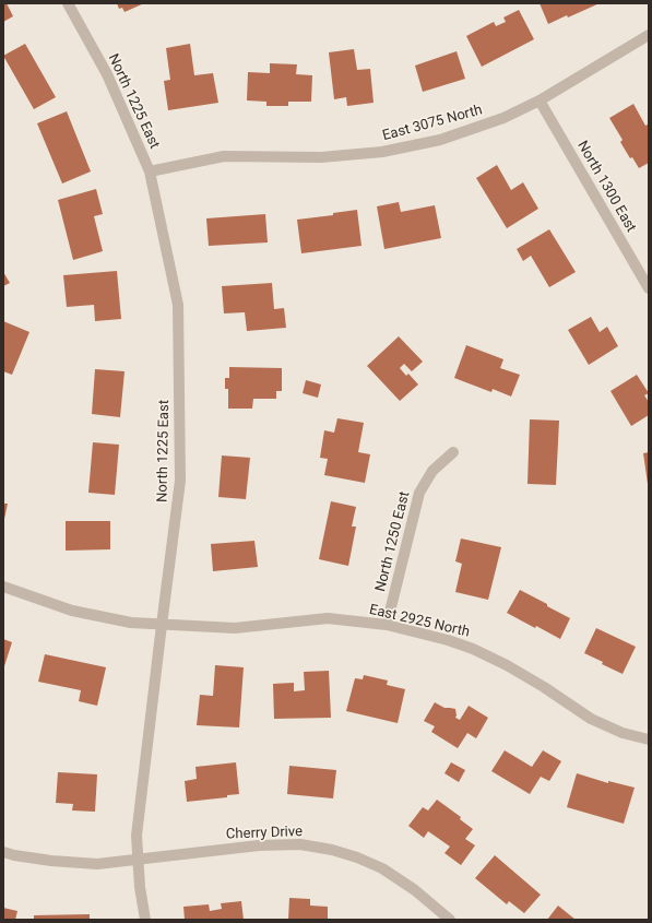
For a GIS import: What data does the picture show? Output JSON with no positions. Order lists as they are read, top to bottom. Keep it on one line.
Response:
{"streets":{"street":["North 1225 East","East 3075 North","North 1300 East","North 1250 East","East 2925 North","Cherry Drive"]},"crossings":[["North 1225 East","East 3075 North"],["North 1225 East","East 2925 North"],["North 1225 East","Cherry Drive"],["East 3075 North","North 1300 East"],["North 1250 East","East 2925 North"]]}
